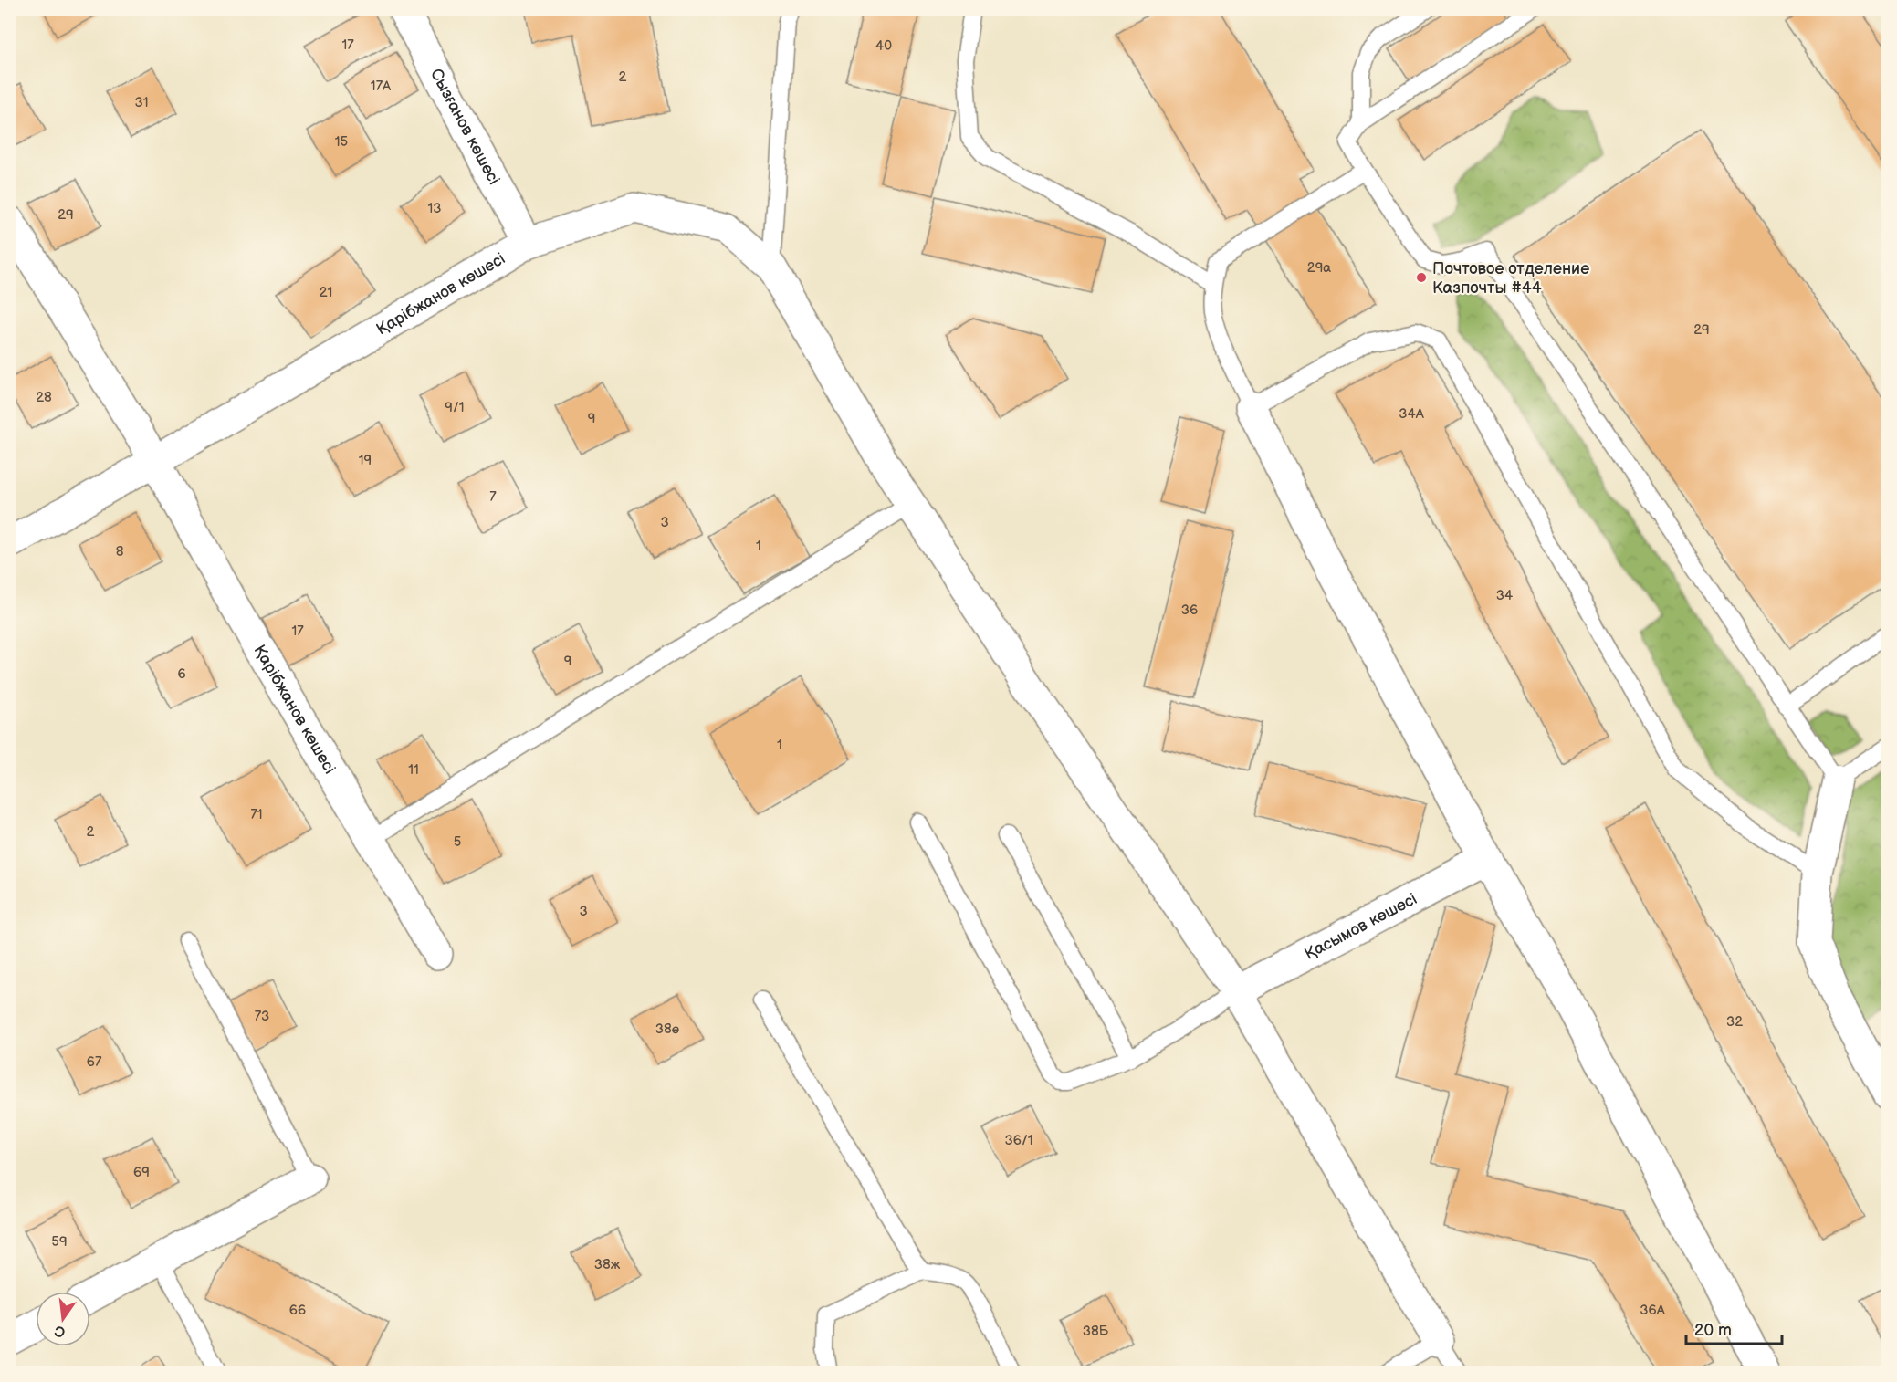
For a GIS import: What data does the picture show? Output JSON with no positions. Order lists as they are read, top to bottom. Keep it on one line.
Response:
{"streets":{"street":["Сызғанов көшесі","Қарібжанов көшесі","Қасымов көшесі"]},"crossings":[["Сызғанов көшесі","Қарібжанов көшесі"],["Қарібжанов көшесі","Қасымов көшесі"]],"places":["Почтовое отделение Казпочты #44"],"house_numbers":["17","40","2","17А","31","15","13","29","29а","21","29","28","9/1","34А","9","19","7","3","1","8","34","36","17","9","6","1","11","71","2","5","3","73","32","38е","67","36/1","69","59","38ж","66","36А","38Б"],"scale_bar":"20 m","north":"bottom"}
